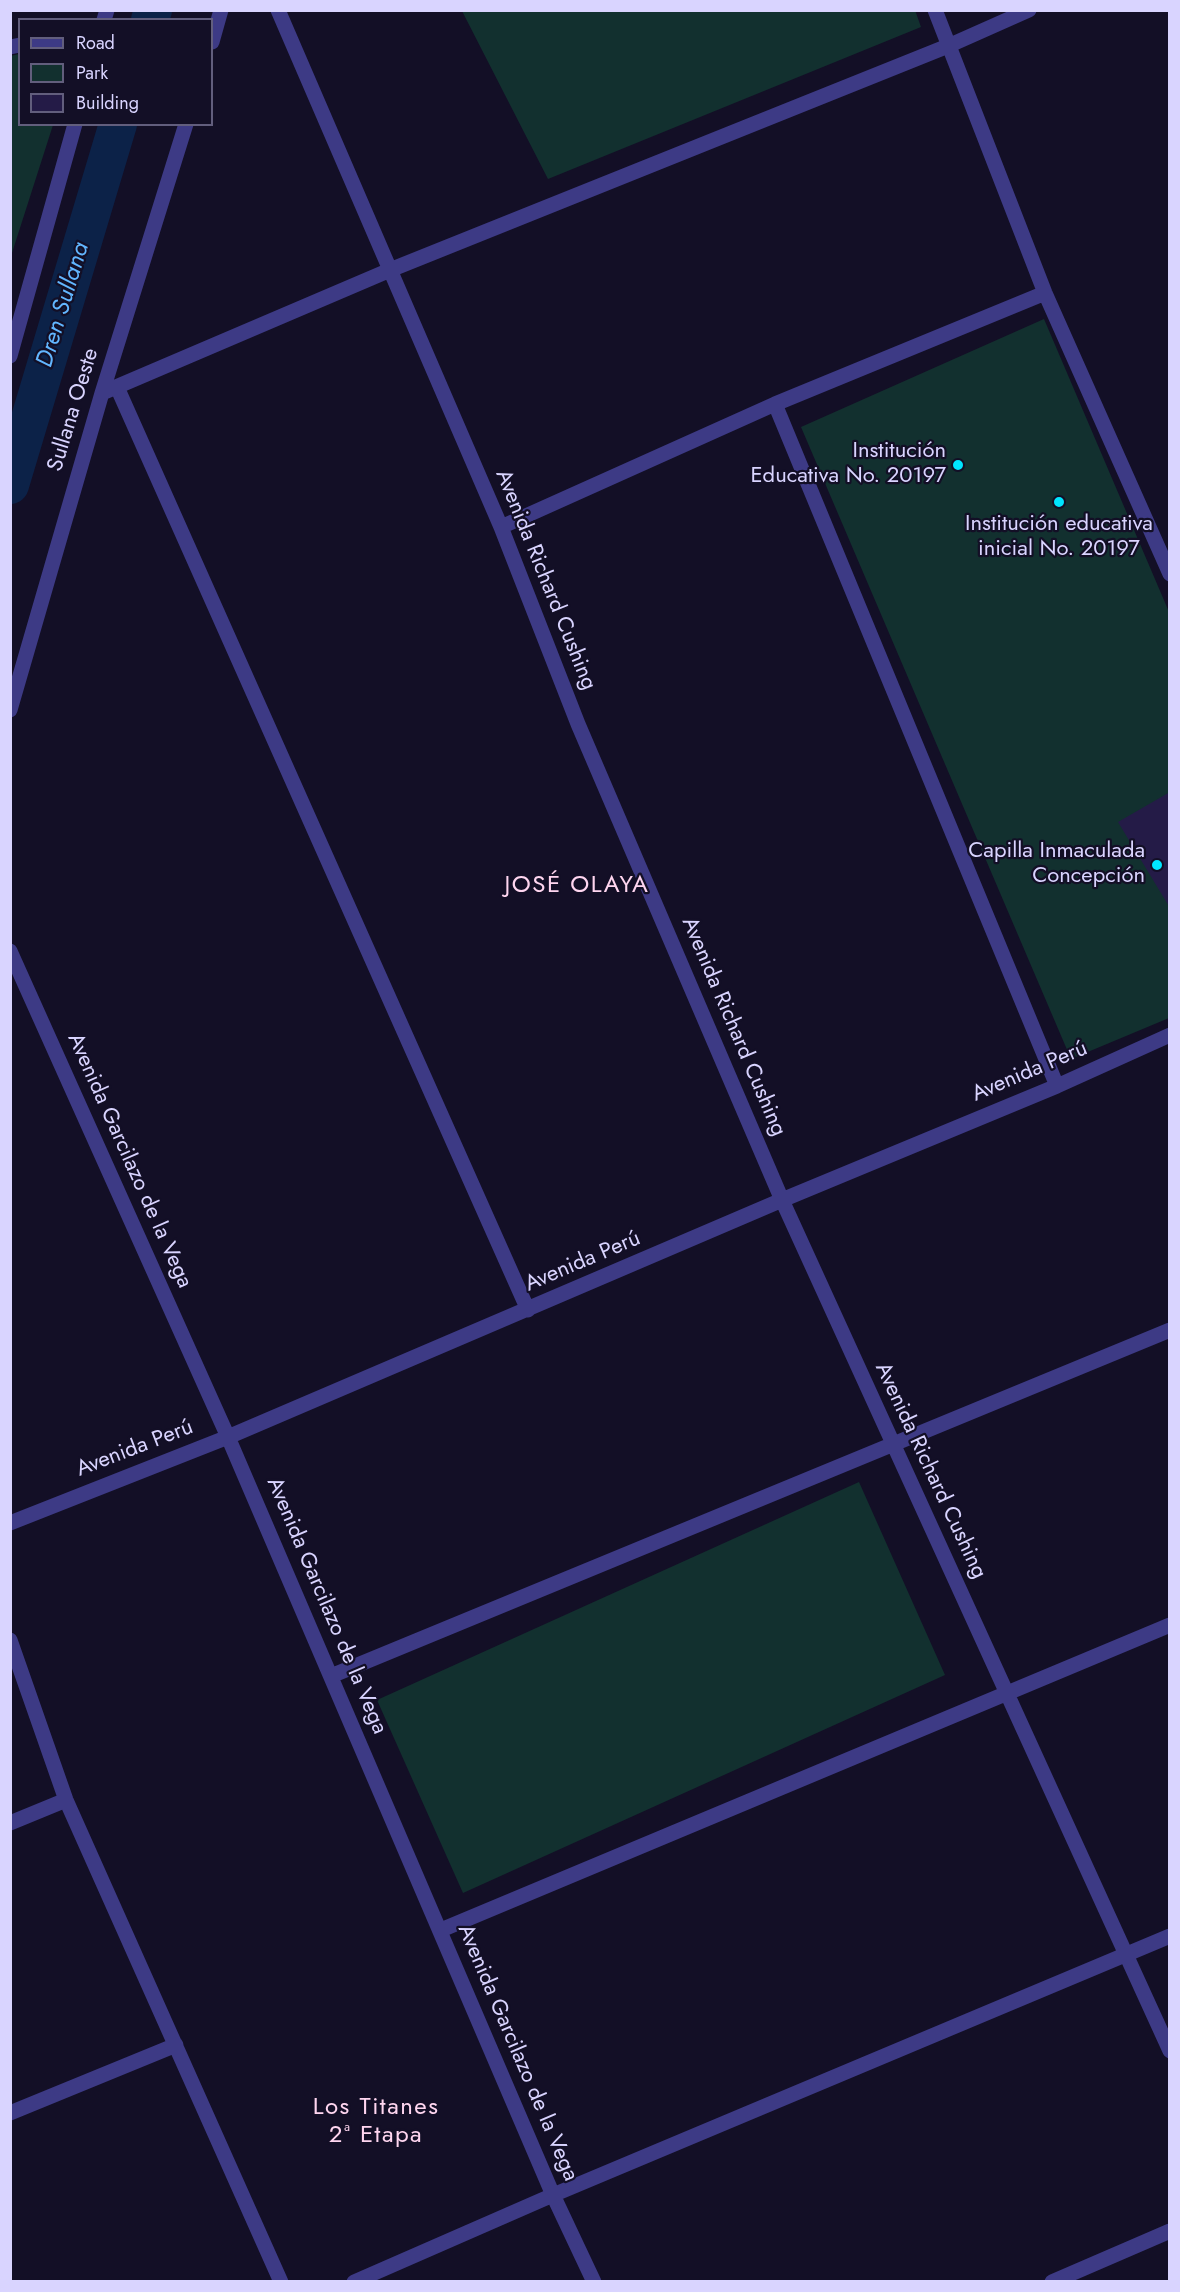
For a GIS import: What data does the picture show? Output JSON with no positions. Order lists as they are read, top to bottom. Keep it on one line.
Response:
{"streets":{"street":["Sullana Oeste","Avenida Richard Cushing","Avenida Perú","Avenida Garcilazo de la Vega"]},"crossings":[["Avenida Richard Cushing","Avenida Perú"],["Avenida Perú","Avenida Garcilazo de la Vega"]],"districts":["JOSÉ OLAYA","Los Titanes 2ª Etapa"],"water":["Dren Sullana"],"places":["Institución Educativa No. 20197","Institución educativa inicial No. 20197","Capilla Inmaculada Concepción"],"legend":["Road","Park","Building"]}
